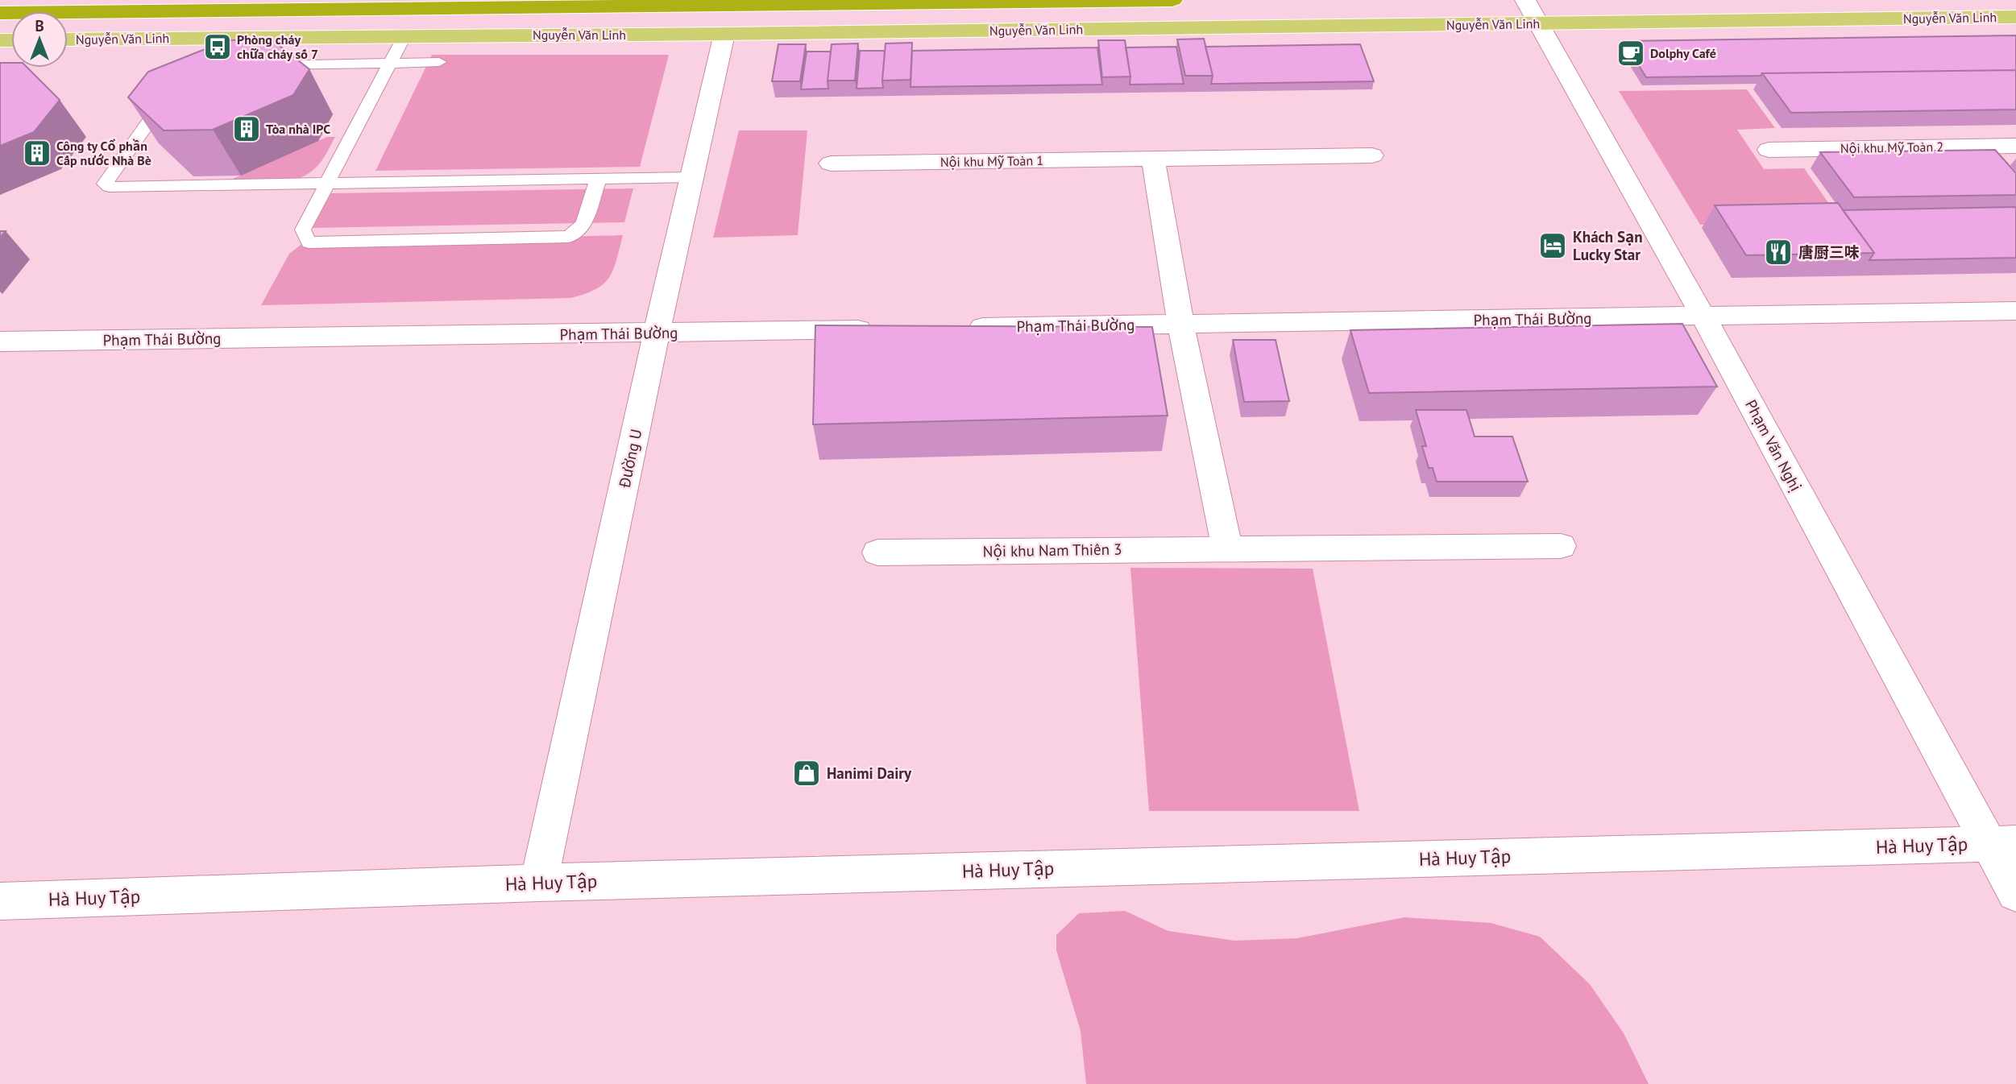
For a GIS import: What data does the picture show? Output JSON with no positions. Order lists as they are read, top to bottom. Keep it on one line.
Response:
{"streets":{"highway":["Nguyễn Văn Linh"],"street":["Nội khu Mỹ Toàn 2","Nội khu Mỹ Toàn 1","Phạm Thái Bường","Phạm Văn Nghị","Đường U","Nội khu Nam Thiên 3","Hà Huy Tập"]},"crossings":[["Nguyễn Văn Linh","Phạm Văn Nghị"],["Nguyễn Văn Linh","Đường U"],["Phạm Thái Bường","Phạm Văn Nghị"],["Phạm Thái Bường","Đường U"],["Phạm Văn Nghị","Hà Huy Tập"],["Đường U","Hà Huy Tập"]],"places":{"bus stop":["Phòng cháy chữa cháy số 7"],"cafe":["Dolphy Café"],"building":["Tòa nhà IPC","Công ty Cổ phần Cấp nước Nhà Bè"],"hotel":["Khách Sạn Lucky Star"],"restaurant":["唐厨三味"],"shop":["Hanimi Dairy"]},"north":"top"}
